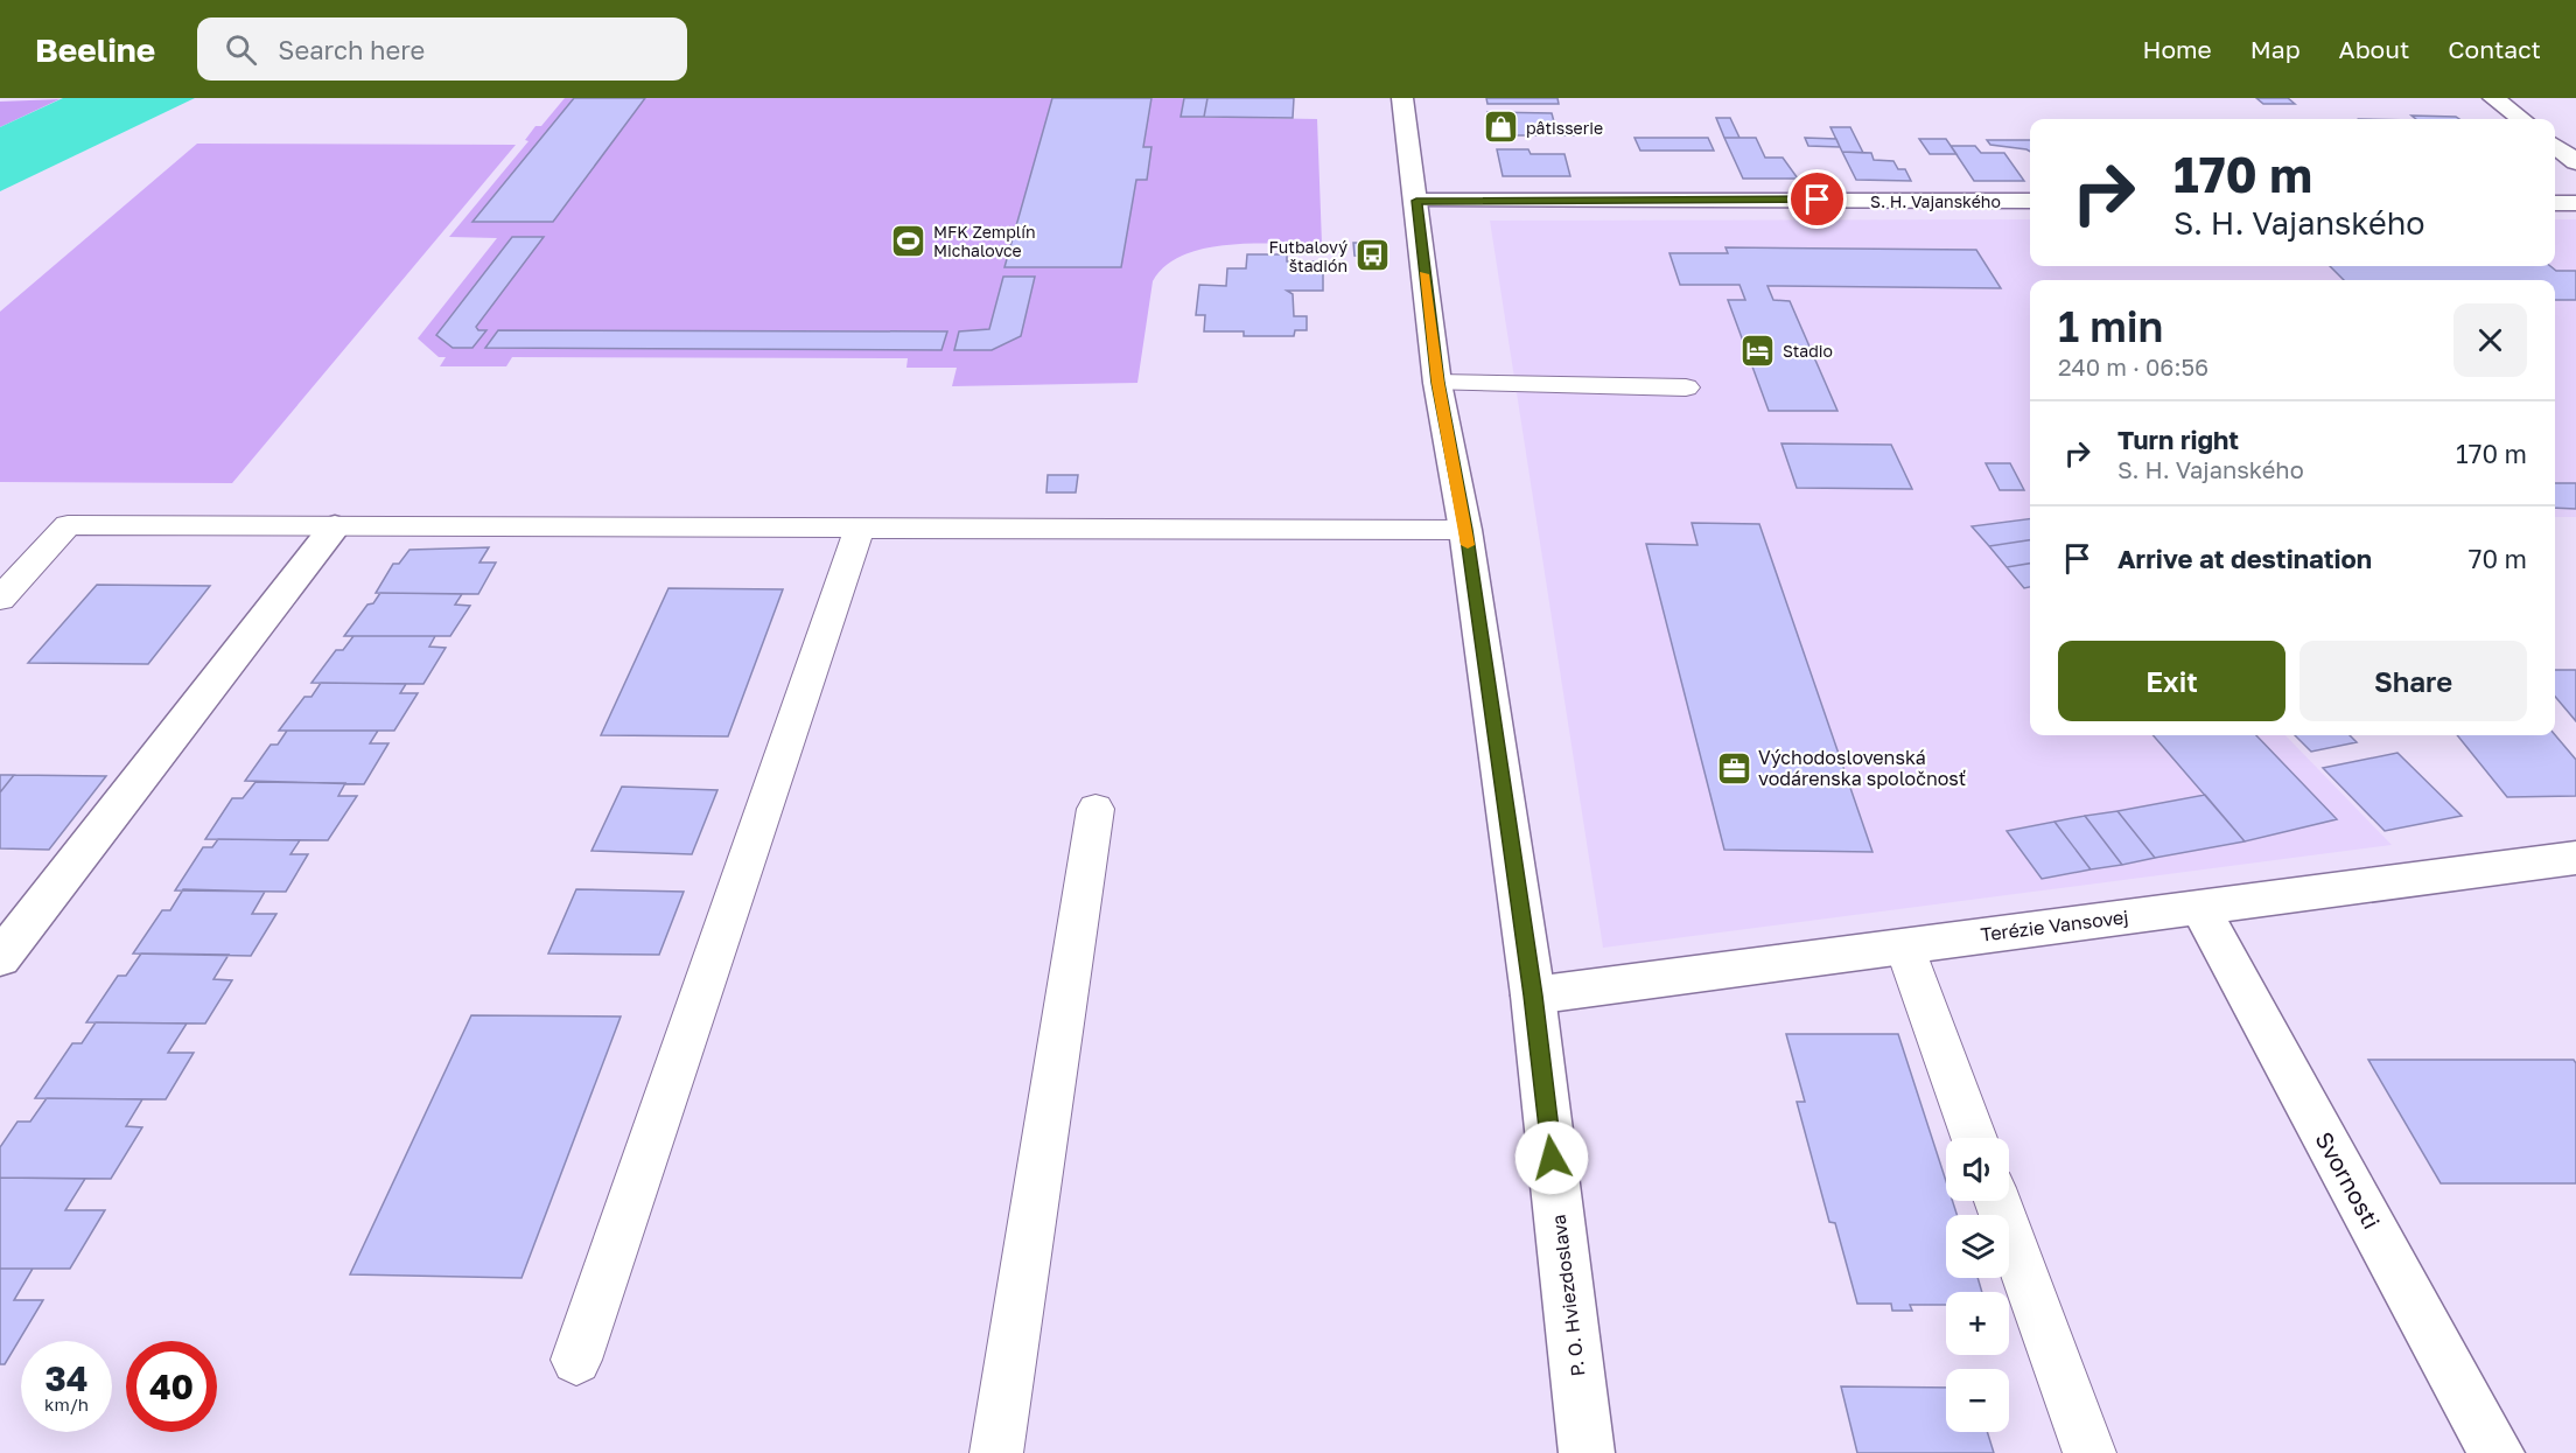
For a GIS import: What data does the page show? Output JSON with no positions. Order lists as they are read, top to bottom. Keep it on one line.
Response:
{"streets":{"street":["S. H. Vajanského","Terézie Vansovej","Svornosti","P. O. Hviezdoslava"]},"crossings":[["S. H. Vajanského","P. O. Hviezdoslava"],["Terézie Vansovej","Svornosti"],["Terézie Vansovej","P. O. Hviezdoslava"]],"places":{"shop":["pâtisserie"],"sports":["MFK Zemplín Michalovce"],"bus stop":["Futbalový štadión"],"hotel":["Stadio"],"office":["Východoslovenská vodárenska spoločnosť"]},"page":{"header":"Beeline","search":"Search here","nav":["Home","Map","About","Contact"],"turn":["170 m","S. H. Vajanského"],"heading":["1 min","240 m · 06:56"],"list":[{"name":"Turn right","note":"S. H. Vajanského","value":"170 m"},{"name":"Arrive at destination","value":"70 m"}],"buttons":["Exit","Share"],"map_buttons":["+","−"],"speed":"34 km/h","limit":"40"}}
